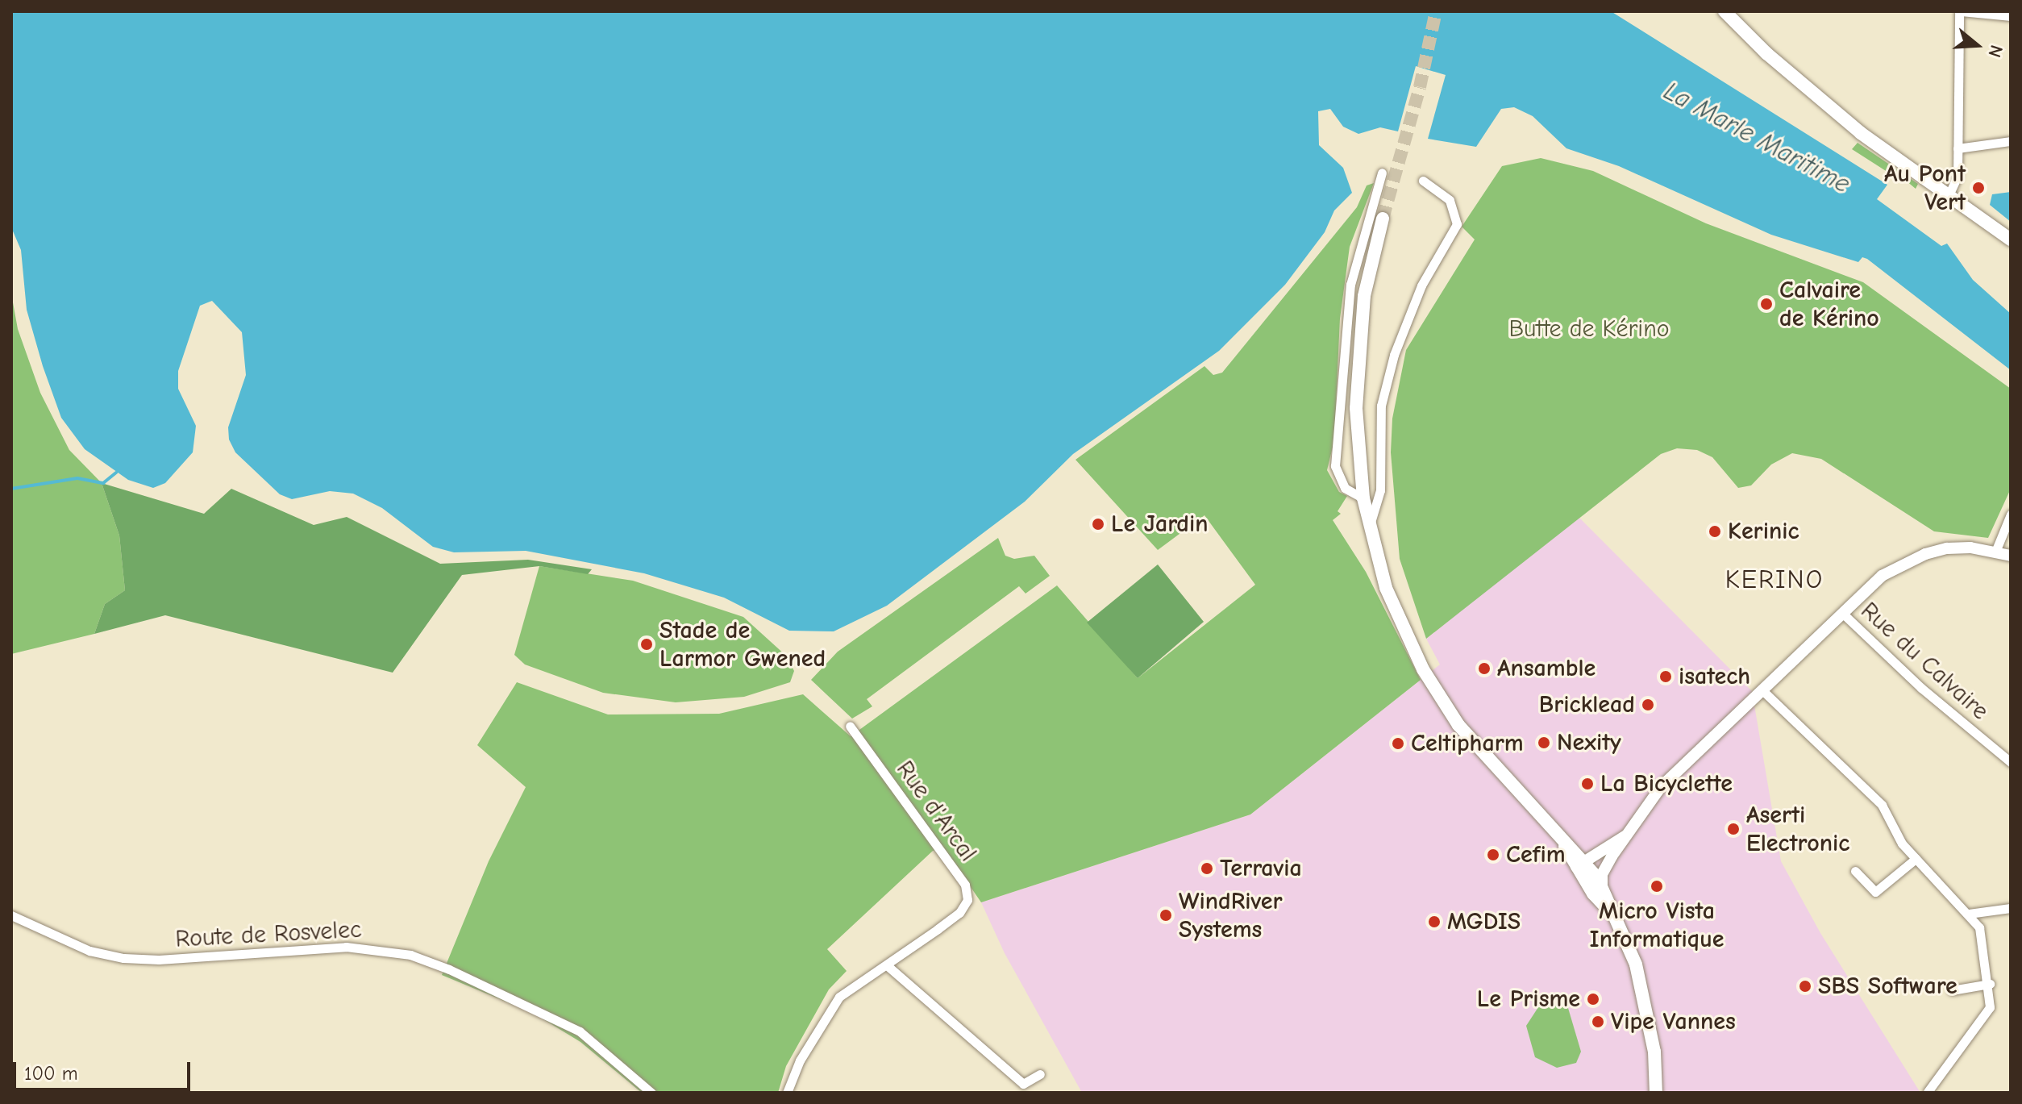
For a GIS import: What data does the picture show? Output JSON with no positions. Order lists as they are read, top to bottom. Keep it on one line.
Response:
{"streets":{"street":["Rue du Calvaire","Rue d'Arcal","Route de Rosvelec"]},"districts":["KERINO"],"water":["La Marle Maritime"],"parks":["Butte de Kérino"],"places":["Au Pont Vert","Calvaire de Kérino","Le Jardin","Kerinic","Stade de Larmor Gwened","Ansamble","isatech","Bricklead","Nexity","Celtipharm","La Bicyclette","Aserti Electronic","Cefim","Terravia","Micro Vista Informatique","WindRiver Systems","MGDIS","SBS Software","Le Prisme","Vipe Vannes"],"scale_bar":"100 m","north":"right"}
